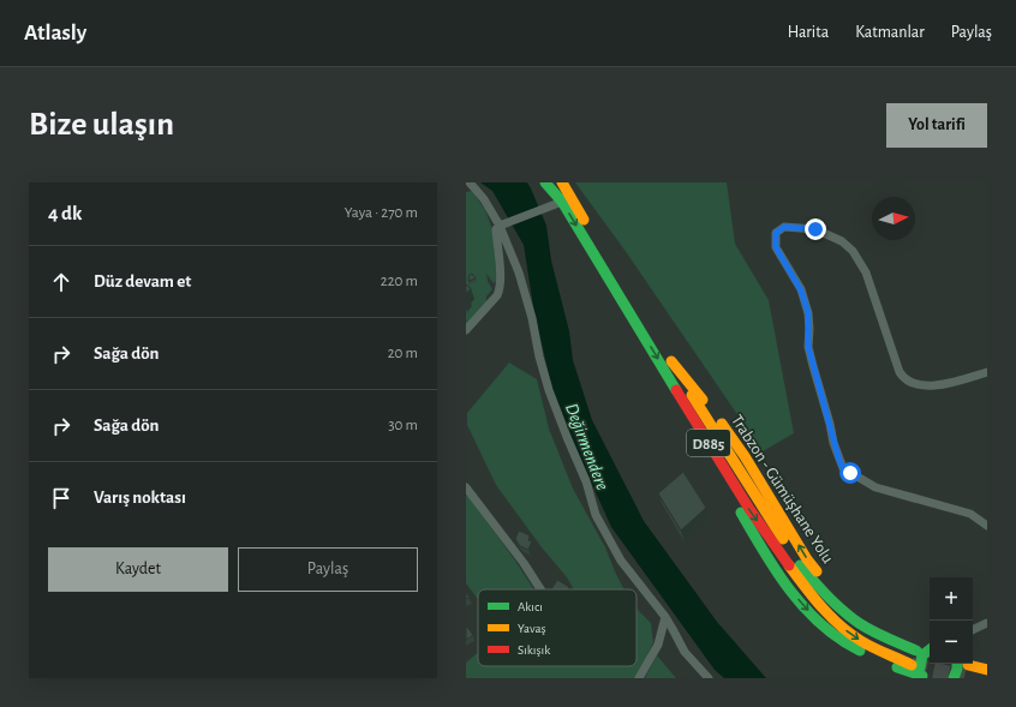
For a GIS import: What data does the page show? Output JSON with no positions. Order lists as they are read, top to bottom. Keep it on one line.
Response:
{"streets":{"highway":["D885","Trabzon - Gümüşhane Yolu"]},"water":["Değirmendere"],"legend":["Akıcı","Yavaş","Sıkışık"],"north":"right","page":{"header":"Atlasly","nav":["Harita","Katmanlar","Paylaş"],"buttons":["Yol tarifi",["Kaydet","Paylaş"]],"title":"Bize ulaşın","heading":["4 dk","Yaya · 270 m"],"list":[["Düz devam et","220 m"],["Sağa dön","20 m"],["Sağa dön","30 m"],"Varış noktası"],"map_buttons":["+","−"]}}
